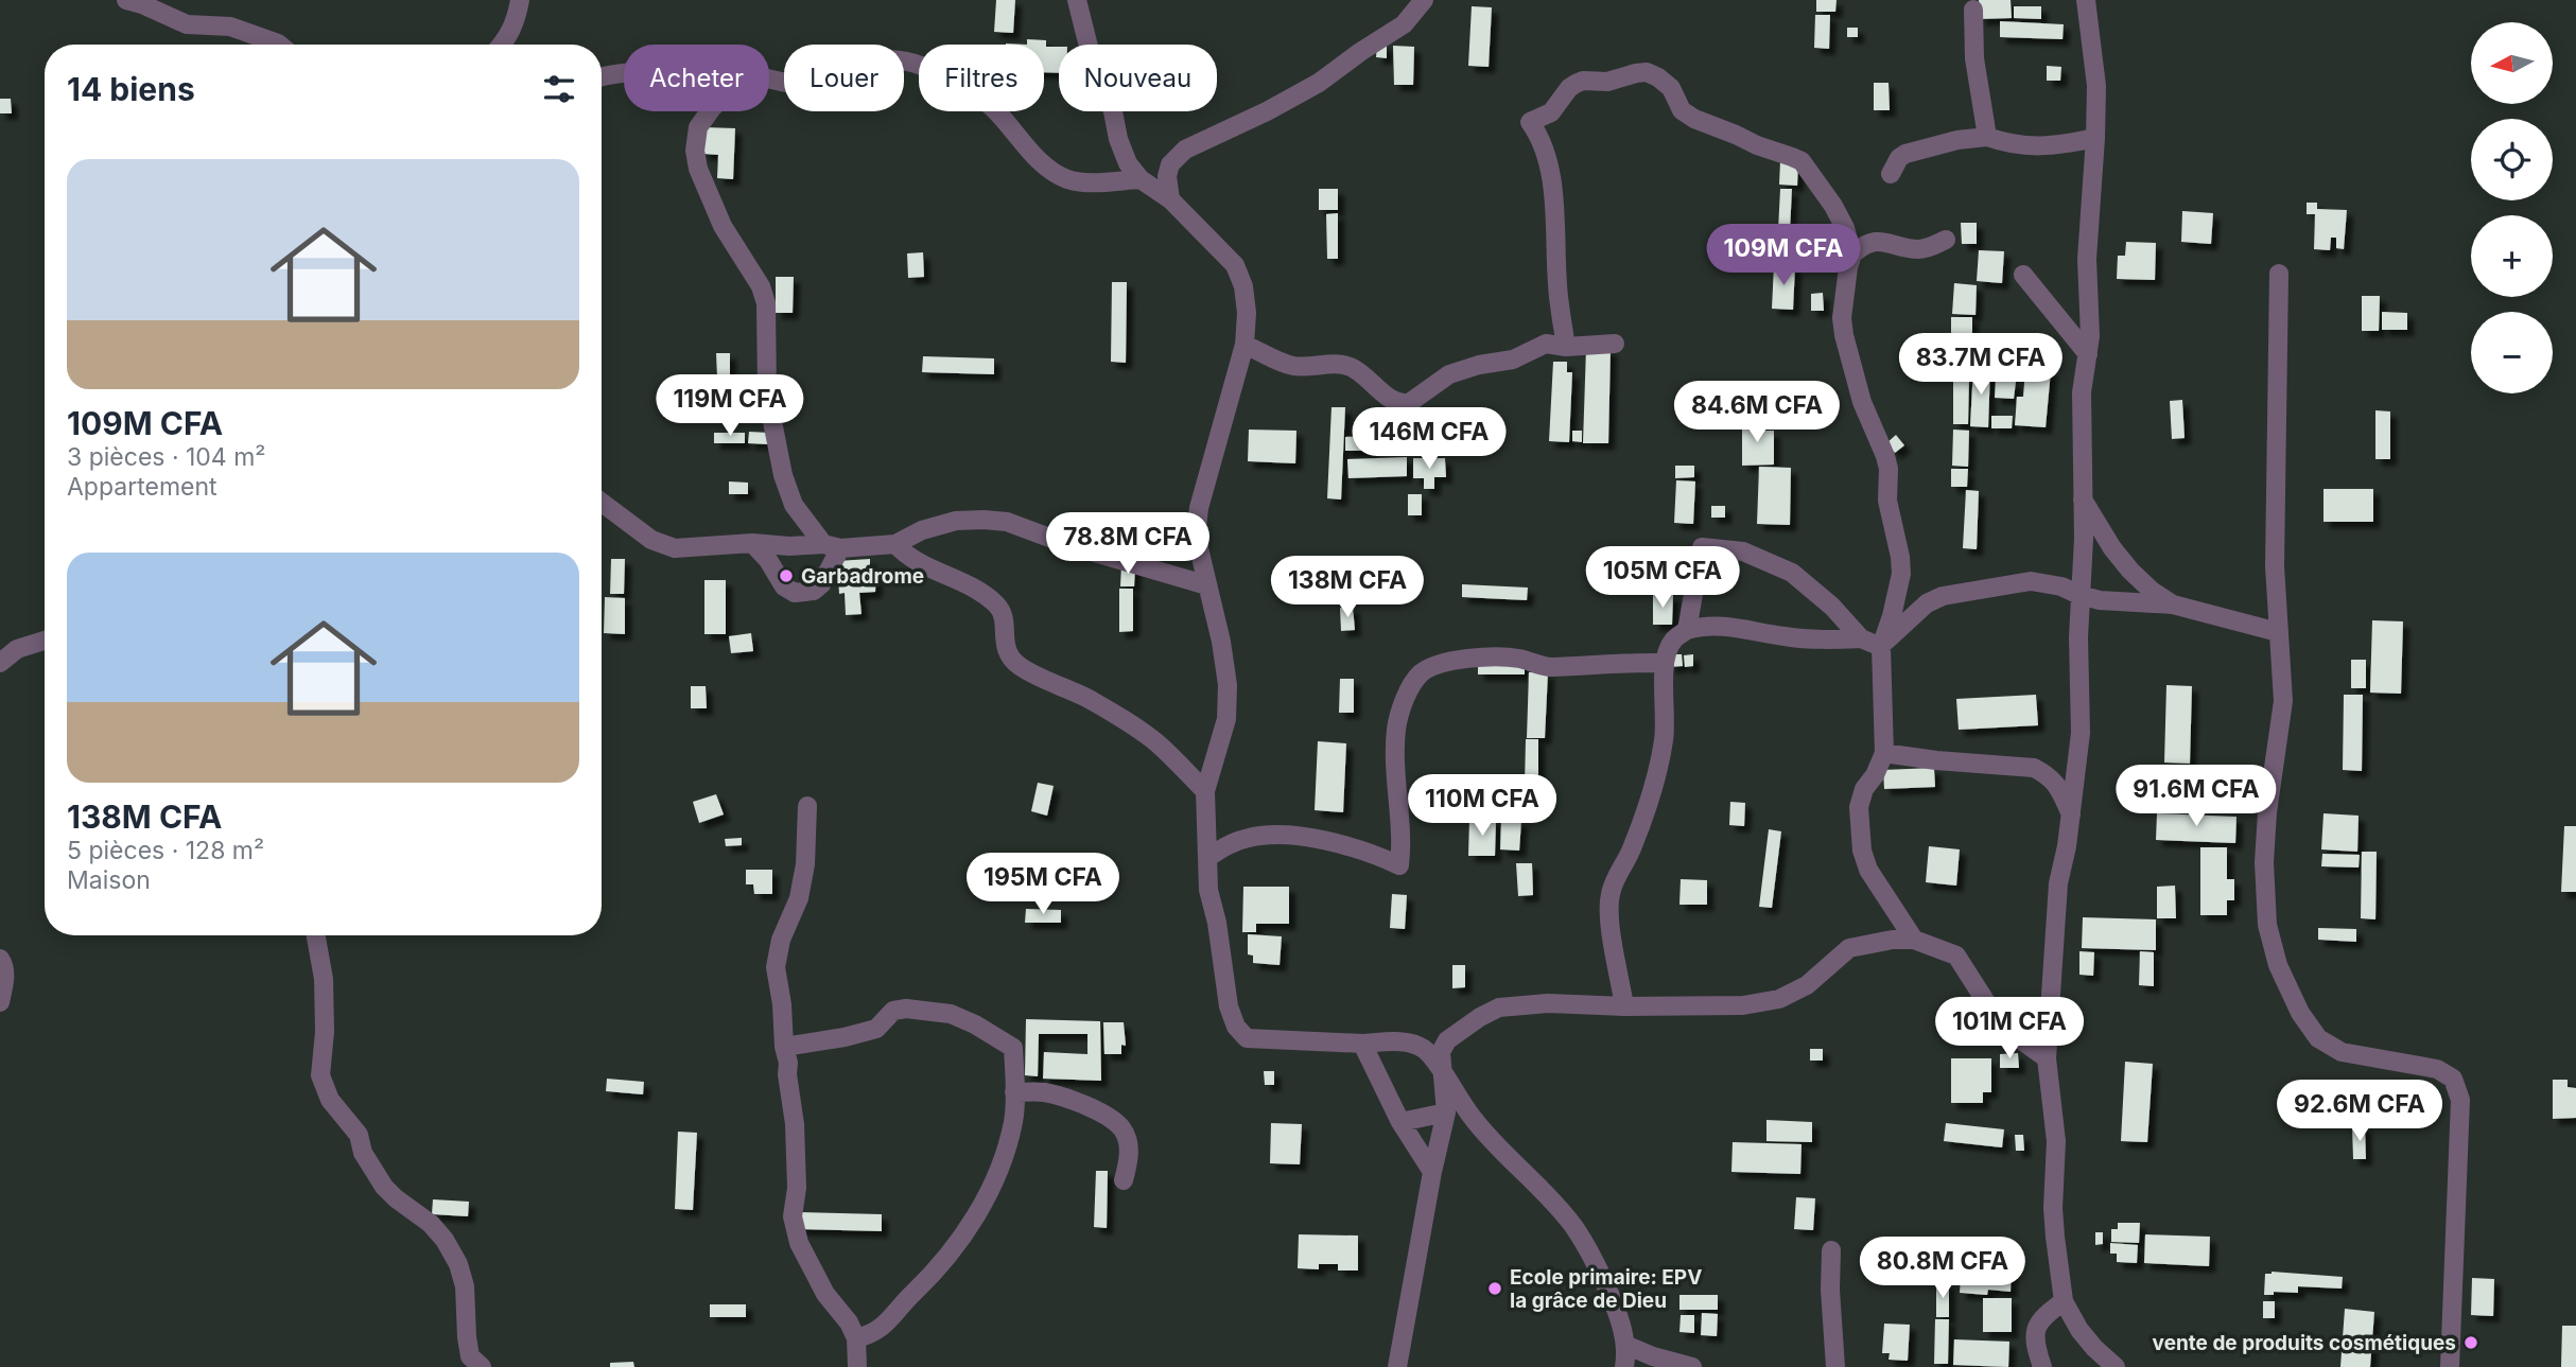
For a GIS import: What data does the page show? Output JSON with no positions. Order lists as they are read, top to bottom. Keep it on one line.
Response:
{"places":["Garbadrome","Ecole primaire: EPV la grâce de Dieu","vente de produits cosmétiques"],"north":"left","page":{"map_buttons":["+","−"],"chip":["Acheter","Louer","Filtres","Nouveau"],"heading":"14 biens","list":[{"name":"109M CFA","note":"3 pièces · 104 m² · Appartement"},{"name":"138M CFA","note":"5 pièces · 128 m² · Maison"}],"price":["109M CFA","83.7M CFA","119M CFA","84.6M CFA","146M CFA","78.8M CFA","105M CFA","138M CFA","91.6M CFA","110M CFA","195M CFA","101M CFA","92.6M CFA","80.8M CFA"]}}
